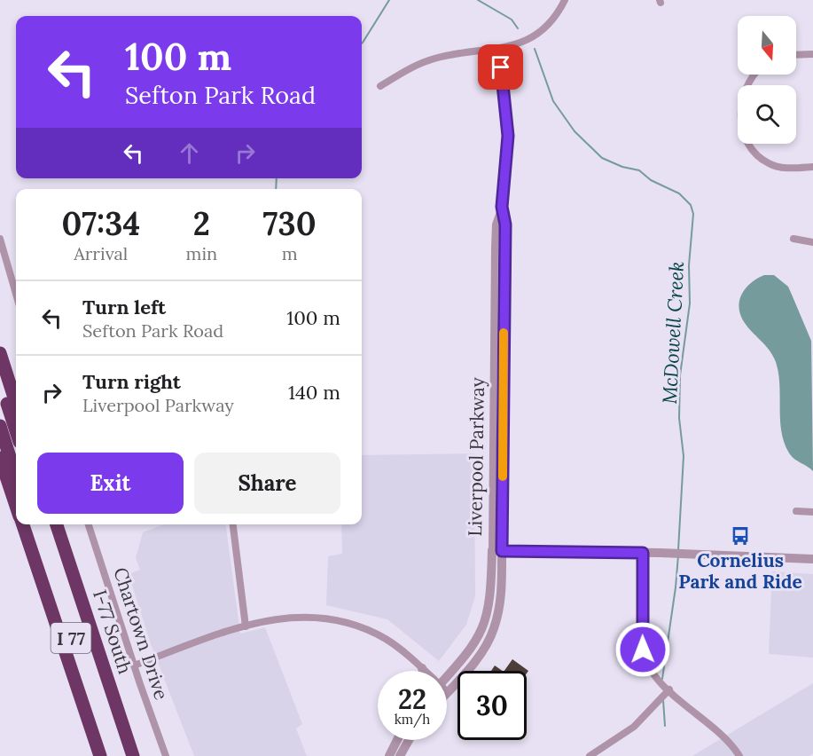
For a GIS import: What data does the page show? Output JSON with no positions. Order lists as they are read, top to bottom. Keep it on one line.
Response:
{"streets":{"highway":["I-77 South","I 77"],"street":["Liverpool Parkway","Chartown Drive"]},"water":["McDowell Creek"],"places":{"bus stop":["Cornelius Park and Ride"]},"north":"bottom","page":{"turn":["100 m","Sefton Park Road"],"eta":["07:34","Arrival","2","min","730","m"],"list":[{"name":"Turn left","note":"Sefton Park Road","value":"100 m"},{"name":"Turn right","note":"Liverpool Parkway","value":"140 m"}],"buttons":["Exit","Share"],"speed":"22 km/h","limit":"30"}}
